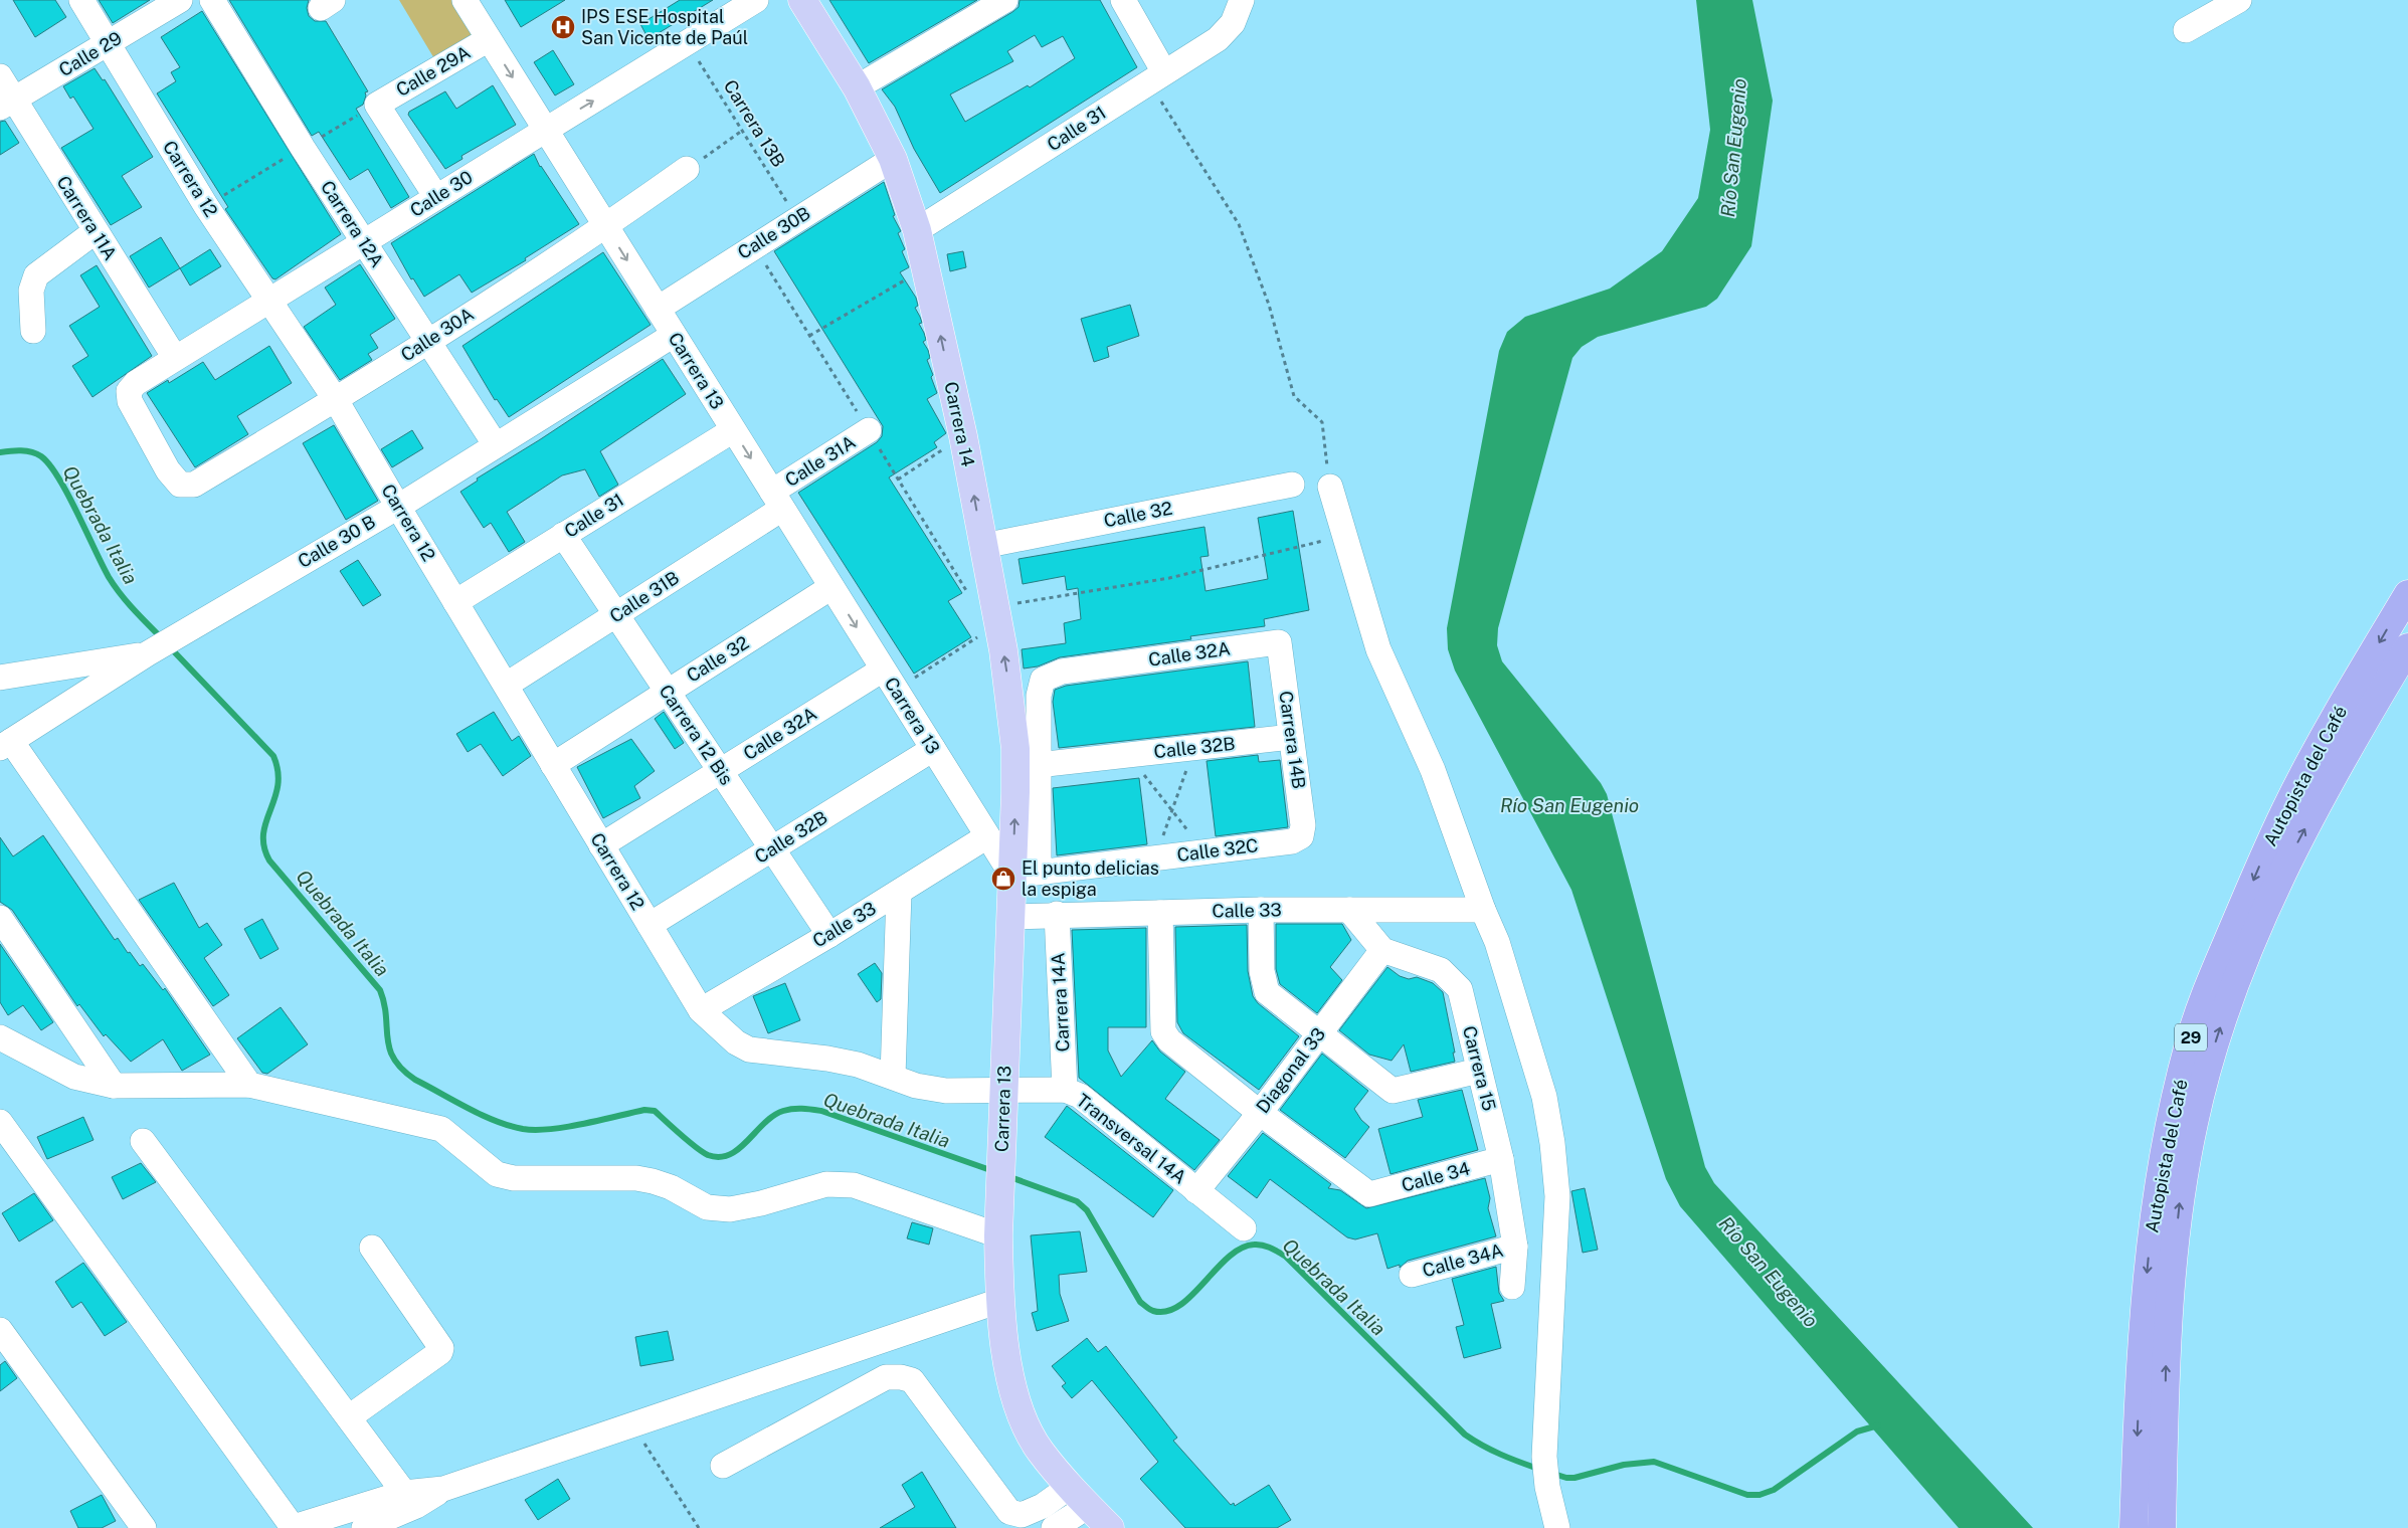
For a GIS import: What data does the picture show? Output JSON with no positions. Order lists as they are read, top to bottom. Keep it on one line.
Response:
{"streets":{"highway":["Autopista del Café","29"],"main road":["Carrera 13","Carrera 14"],"street":["Calle 29","Calle 29A","Calle 31","Carrera 12","Calle 30","Carrera 11A","Carrera 12A","Calle 30B","Calle 30A","Calle 31A","Calle 32","Calle 30 B","Calle 31B","Calle 32A","Carrera 12 Bis","Carrera 14B","Calle 32B","Calle 32C","Calle 33","Carrera 14A","Carrera 15","Diagonal 33","Transversal 14A","Calle 34","Calle 34A"],"path":["Carrera 13B"]},"crossings":[["Calle 29","Carrera 12"],["Calle 29","Carrera 11A"],["Calle 29A","Calle 30"],["Calle 29A","Carrera 13"],["Carrera 13B","Calle 30"],["Carrera 13B","Calle 30B"],["Calle 31","Carrera 12"],["Calle 31","Carrera 13"],["Calle 31","Carrera 14"],["Calle 31","Carrera 12 Bis"],["Carrera 12","Calle 30"],["Carrera 12","Calle 30A"],["Carrera 12","Calle 32"],["Carrera 12","Calle 30 B"],["Carrera 12","Calle 31B"],["Carrera 12","Calle 32A"],["Carrera 12","Calle 32B"],["Carrera 12","Calle 33"],["Calle 30","Carrera 11A"],["Calle 30","Carrera 12A"],["Calle 30","Calle 30A"],["Calle 30","Carrera 13"],["Carrera 12A","Calle 30A"],["Carrera 12A","Calle 30 B"],["Calle 30B","Carrera 13"],["Calle 30B","Carrera 14"],["Calle 30A","Carrera 13"],["Carrera 13","Carrera 14"],["Carrera 13","Calle 31A"],["Carrera 13","Calle 32"],["Carrera 13","Calle 30 B"],["Carrera 13","Calle 31B"],["Carrera 13","Calle 32A"],["Carrera 13","Calle 32B"],["Carrera 13","Calle 32C"],["Carrera 13","Calle 33"],["Carrera 14","Calle 32"],["Carrera 14","Calle 32C"],["Calle 31A","Calle 31B"],["Calle 32","Carrera 12 Bis"],["Calle 31B","Carrera 12 Bis"],["Calle 32A","Carrera 12 Bis"],["Calle 32A","Carrera 14B"],["Calle 32A","Calle 32B"],["Carrera 12 Bis","Calle 32B"],["Carrera 12 Bis","Calle 33"],["Carrera 14B","Calle 32B"],["Carrera 14B","Calle 32C"],["Calle 33","Carrera 14A"],["Carrera 14A","Transversal 14A"],["Carrera 15","Diagonal 33"],["Carrera 15","Calle 34"],["Carrera 15","Calle 34A"],["Diagonal 33","Transversal 14A"],["Diagonal 33","Calle 34"]],"one_way":["Carrera 14"],"water":["Río San Eugenio","Quebrada Italia"],"places":{"hospital":["IPS ESE Hospital San Vicente de Paúl"],"shop":["El punto delicias la espiga"]}}
